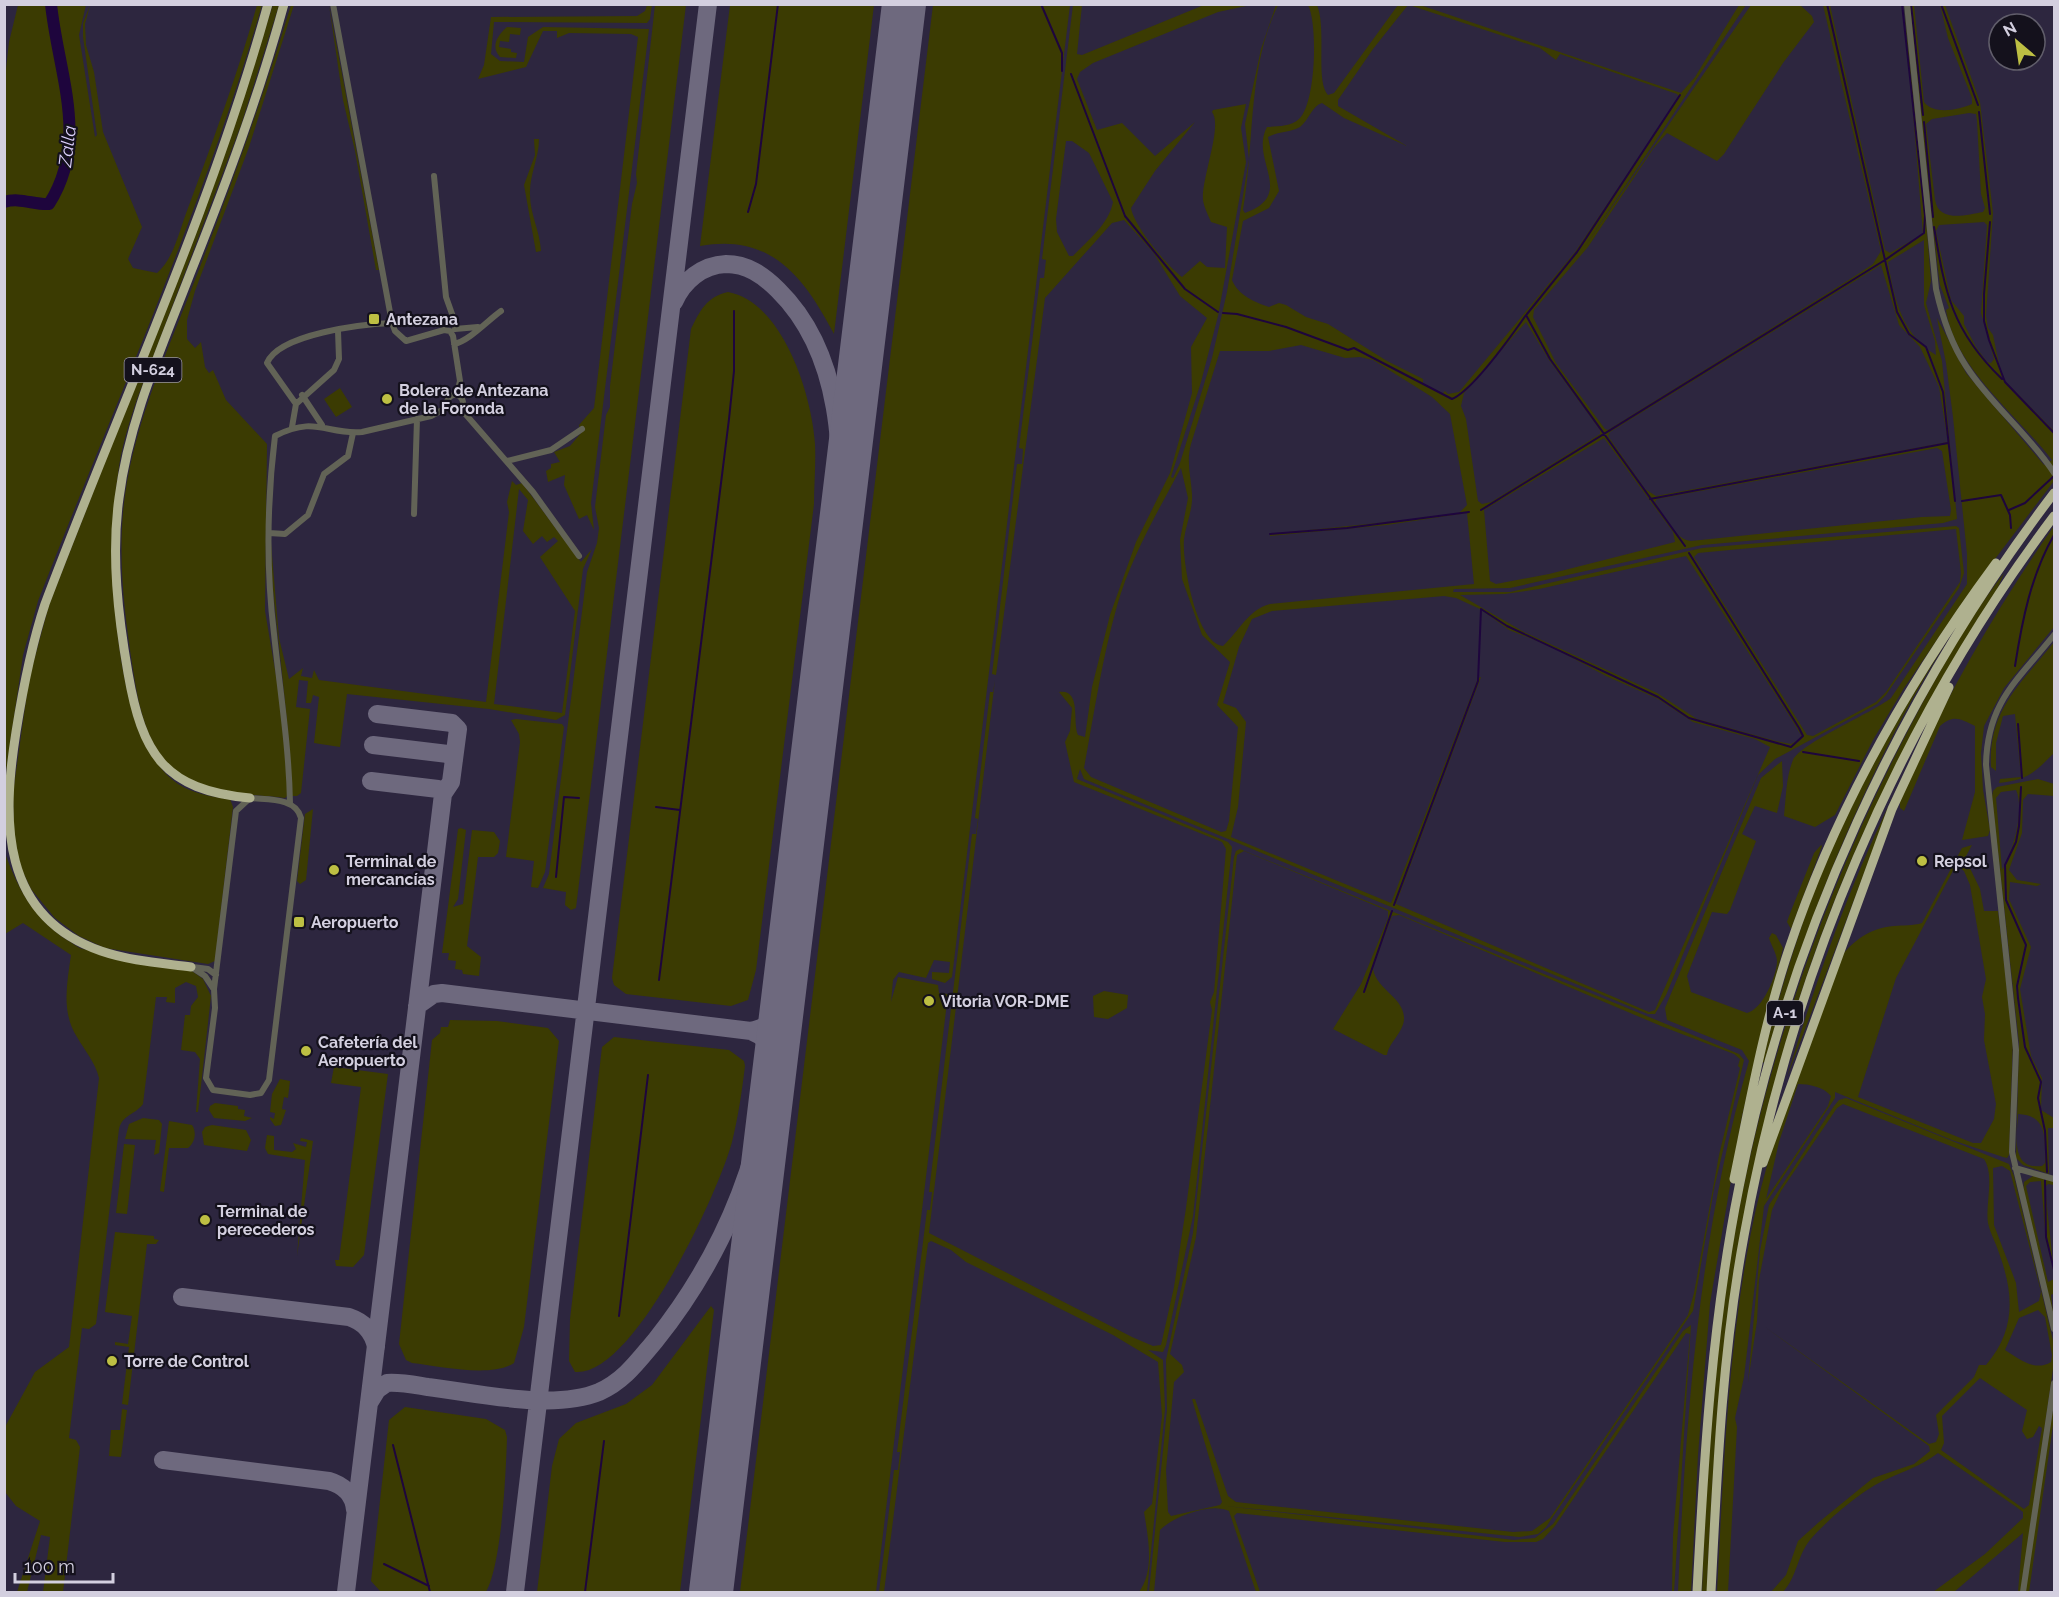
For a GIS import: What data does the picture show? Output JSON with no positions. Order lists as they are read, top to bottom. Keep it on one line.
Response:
{"streets":{"highway":["N-624","A-1"]},"water":["Zalla"],"places":{"transit":["Antezana","Aeropuerto"],"other":["Bolera de Antezana de la Foronda","Repsol","Terminal de mercancías","Vitoria VOR-DME","Cafetería del Aeropuerto","Terminal de perecederos","Torre de Control"]},"scale_bar":"100 m","north":"top left"}
